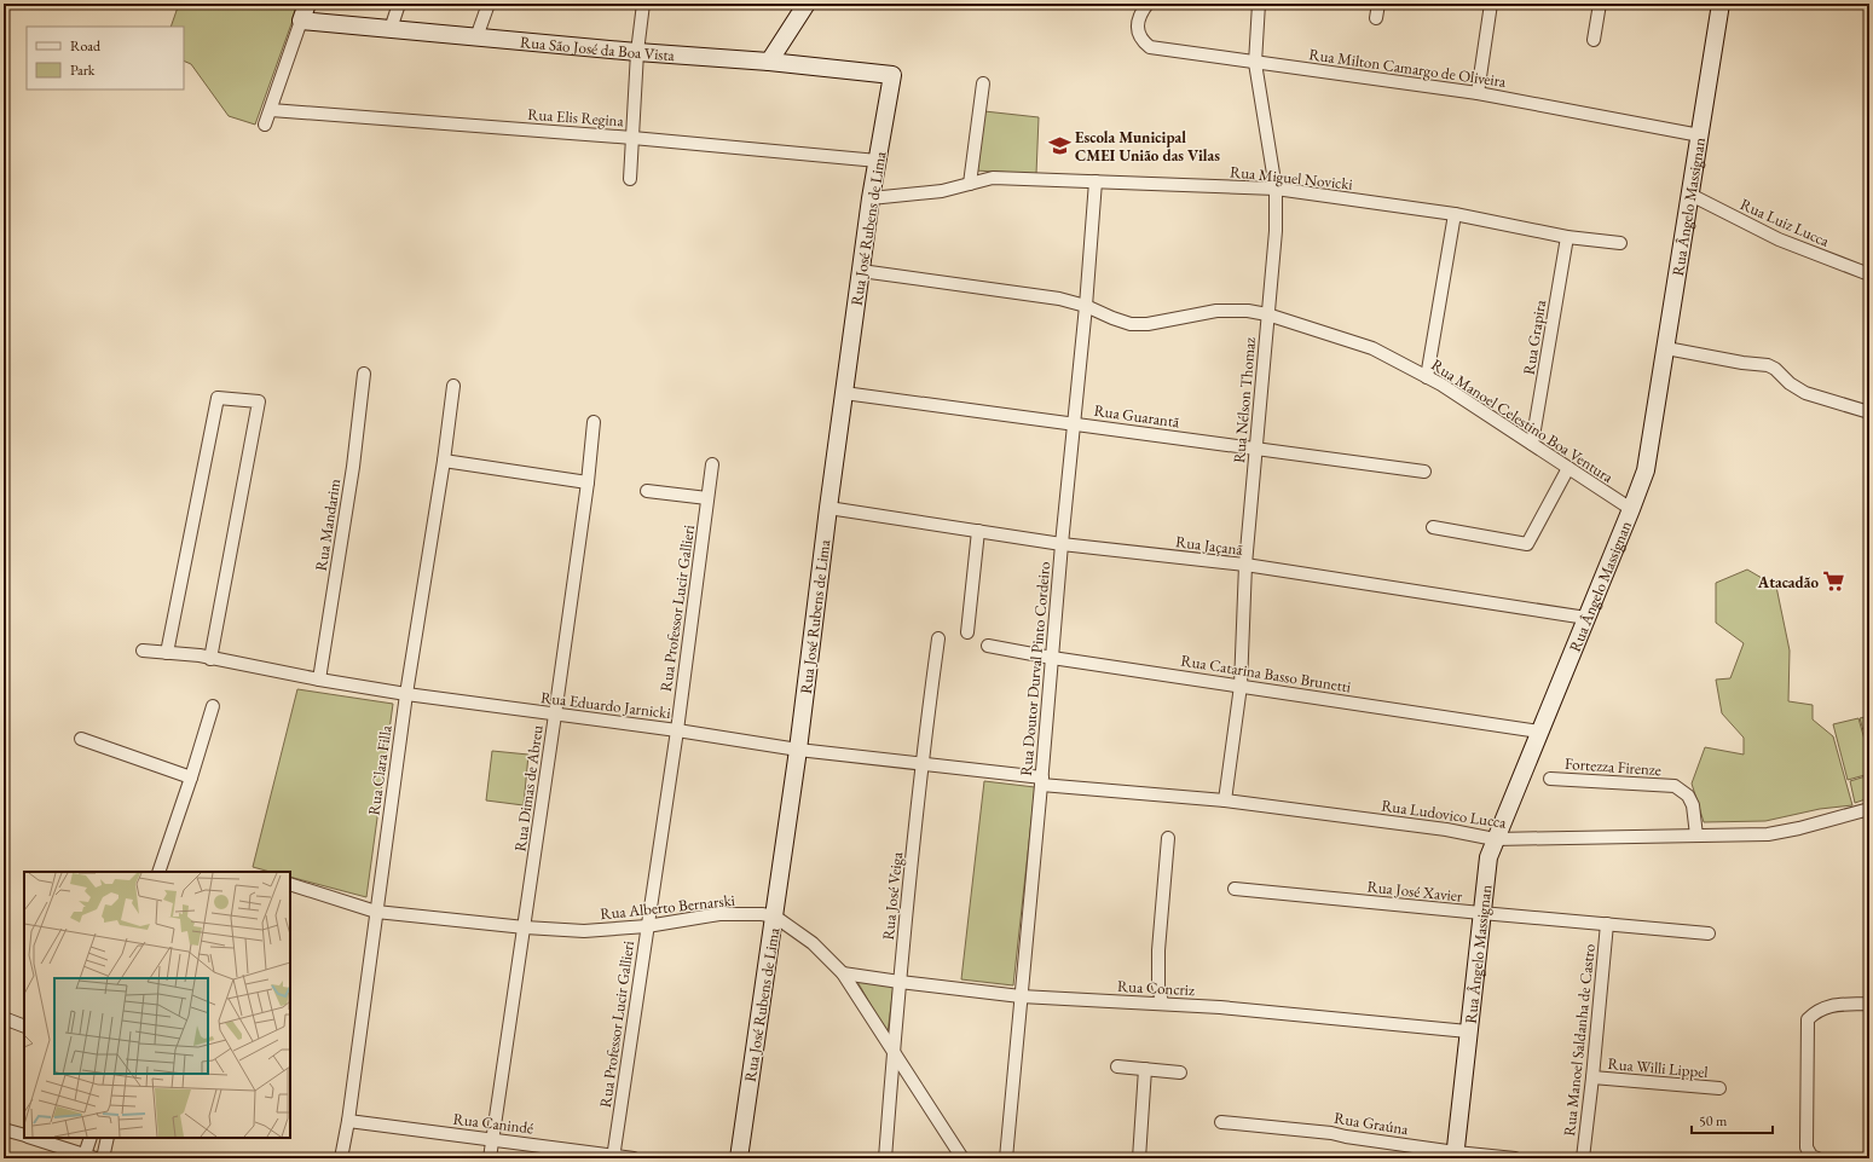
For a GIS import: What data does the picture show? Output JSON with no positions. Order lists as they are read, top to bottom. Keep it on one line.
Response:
{"streets":{"street":["Rua São José da Boa Vista","Rua Milton Camargo de Oliveira","Rua Elis Regina","Rua Miguel Novicki","Rua Ângelo Massignan","Rua Luiz Lucca","Rua José Rubens de Lima","Rua Grapira","Rua Nélson Thomaz","Rua Guarantã","Rua Manoel Celestino Boa Ventura","Rua Mandarim","Rua Jaçanã","Rua Professor Lucir Gallieri","Rua Doutor Durval Pinto Cordeiro","Rua Catarina Basso Brunetti","Rua Eduardo Jarnicki","Fortezza Firenze","Rua Clara Filla","Rua Dimas de Abreu","Rua Ludovico Lucca","Rua José Xavier","Rua José Veiga","Rua Alberto Bernarski","Rua Concriz","Rua Manoel Saldanha de Castro","Rua Willi Lippel","Rua Canindé","Rua Graúna"]},"crossings":[["Rua São José da Boa Vista","Rua José Rubens de Lima"],["Rua Milton Camargo de Oliveira","Rua Ângelo Massignan"],["Rua Milton Camargo de Oliveira","Rua Nélson Thomaz"],["Rua Elis Regina","Rua José Rubens de Lima"],["Rua Miguel Novicki","Rua José Rubens de Lima"],["Rua Miguel Novicki","Rua Grapira"],["Rua Miguel Novicki","Rua Nélson Thomaz"],["Rua Miguel Novicki","Rua Doutor Durval Pinto Cordeiro"],["Rua Ângelo Massignan","Rua Luiz Lucca"],["Rua Ângelo Massignan","Rua Manoel Celestino Boa Ventura"],["Rua Ângelo Massignan","Rua Jaçanã"],["Rua Ângelo Massignan","Rua Catarina Basso Brunetti"],["Rua Ângelo Massignan","Rua Ludovico Lucca"],["Rua Ângelo Massignan","Rua José Xavier"],["Rua Ângelo Massignan","Rua Concriz"],["Rua Ângelo Massignan","Rua Graúna"],["Rua José Rubens de Lima","Rua Guarantã"],["Rua José Rubens de Lima","Rua Manoel Celestino Boa Ventura"],["Rua José Rubens de Lima","Rua Jaçanã"],["Rua José Rubens de Lima","Rua Eduardo Jarnicki"],["Rua José Rubens de Lima","Rua Alberto Bernarski"],["Rua Grapira","Rua Manoel Celestino Boa Ventura"],["Rua Nélson Thomaz","Rua Guarantã"],["Rua Nélson Thomaz","Rua Manoel Celestino Boa Ventura"],["Rua Nélson Thomaz","Rua Jaçanã"],["Rua Nélson Thomaz","Rua Catarina Basso Brunetti"],["Rua Nélson Thomaz","Rua Ludovico Lucca"],["Rua Guarantã","Rua Doutor Durval Pinto Cordeiro"],["Rua Manoel Celestino Boa Ventura","Rua Doutor Durval Pinto Cordeiro"],["Rua Mandarim","Rua Eduardo Jarnicki"],["Rua Jaçanã","Rua Doutor Durval Pinto Cordeiro"],["Rua Professor Lucir Gallieri","Rua Eduardo Jarnicki"],["Rua Professor Lucir Gallieri","Rua Alberto Bernarski"],["Rua Professor Lucir Gallieri","Rua Canindé"],["Rua Doutor Durval Pinto Cordeiro","Rua Catarina Basso Brunetti"],["Rua Doutor Durval Pinto Cordeiro","Rua Eduardo Jarnicki"],["Rua Doutor Durval Pinto Cordeiro","Rua Ludovico Lucca"],["Rua Doutor Durval Pinto Cordeiro","Rua Concriz"],["Rua Eduardo Jarnicki","Rua Clara Filla"],["Rua Eduardo Jarnicki","Rua Dimas de Abreu"],["Rua Eduardo Jarnicki","Rua Ludovico Lucca"],["Rua Eduardo Jarnicki","Rua José Veiga"],["Fortezza Firenze","Rua Ludovico Lucca"],["Rua Clara Filla","Rua Alberto Bernarski"],["Rua Clara Filla","Rua Canindé"],["Rua Dimas de Abreu","Rua Alberto Bernarski"],["Rua Dimas de Abreu","Rua Canindé"],["Rua José Xavier","Rua Manoel Saldanha de Castro"],["Rua José Veiga","Rua Alberto Bernarski"],["Rua José Veiga","Rua Concriz"],["Rua Alberto Bernarski","Rua Concriz"],["Rua Manoel Saldanha de Castro","Rua Willi Lippel"]],"places":{"school or university":["Escola Municipal CMEI União das Vilas"],"supermarket":["Atacadão"]},"legend":["Road","Park"],"scale_bar":"50 m"}
